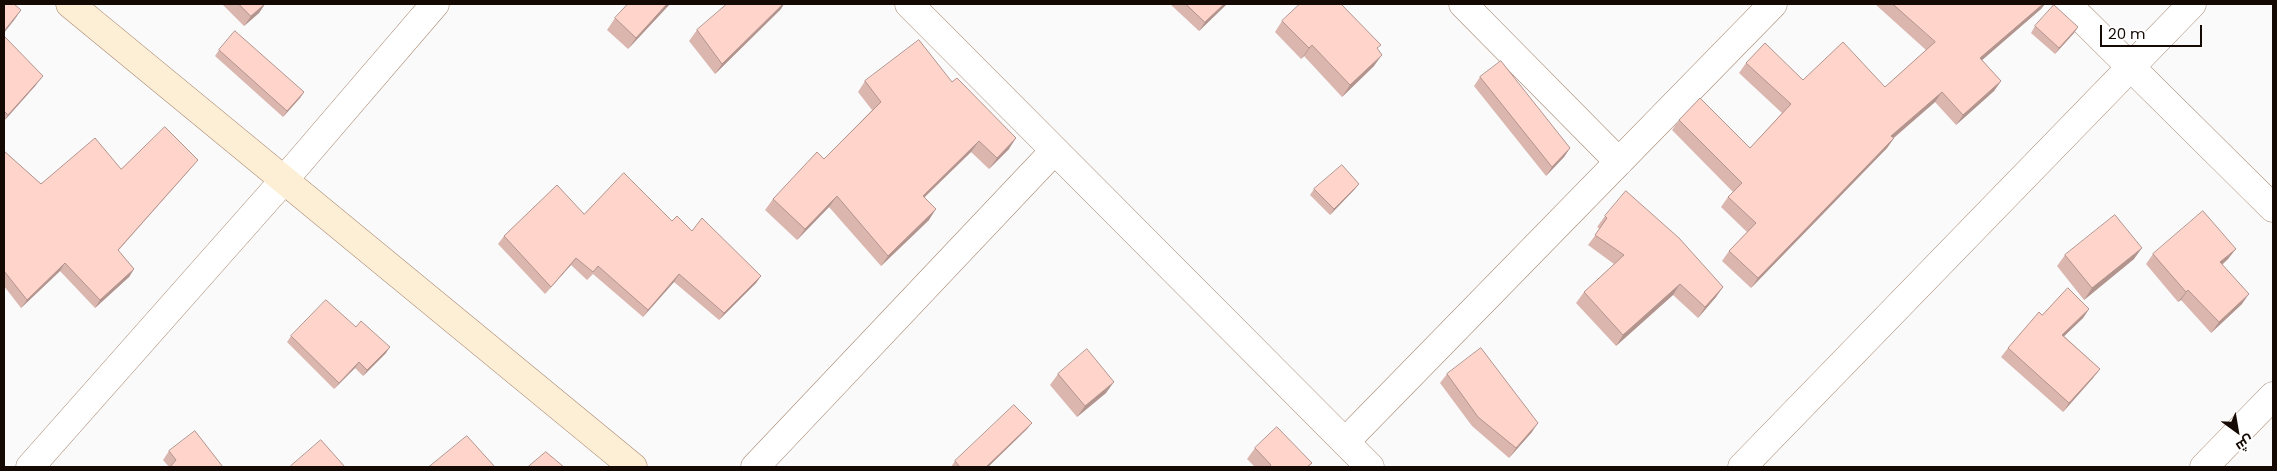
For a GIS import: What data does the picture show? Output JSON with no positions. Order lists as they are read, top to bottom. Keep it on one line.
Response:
{"scale_bar":"20 m","north":"bottom right"}
